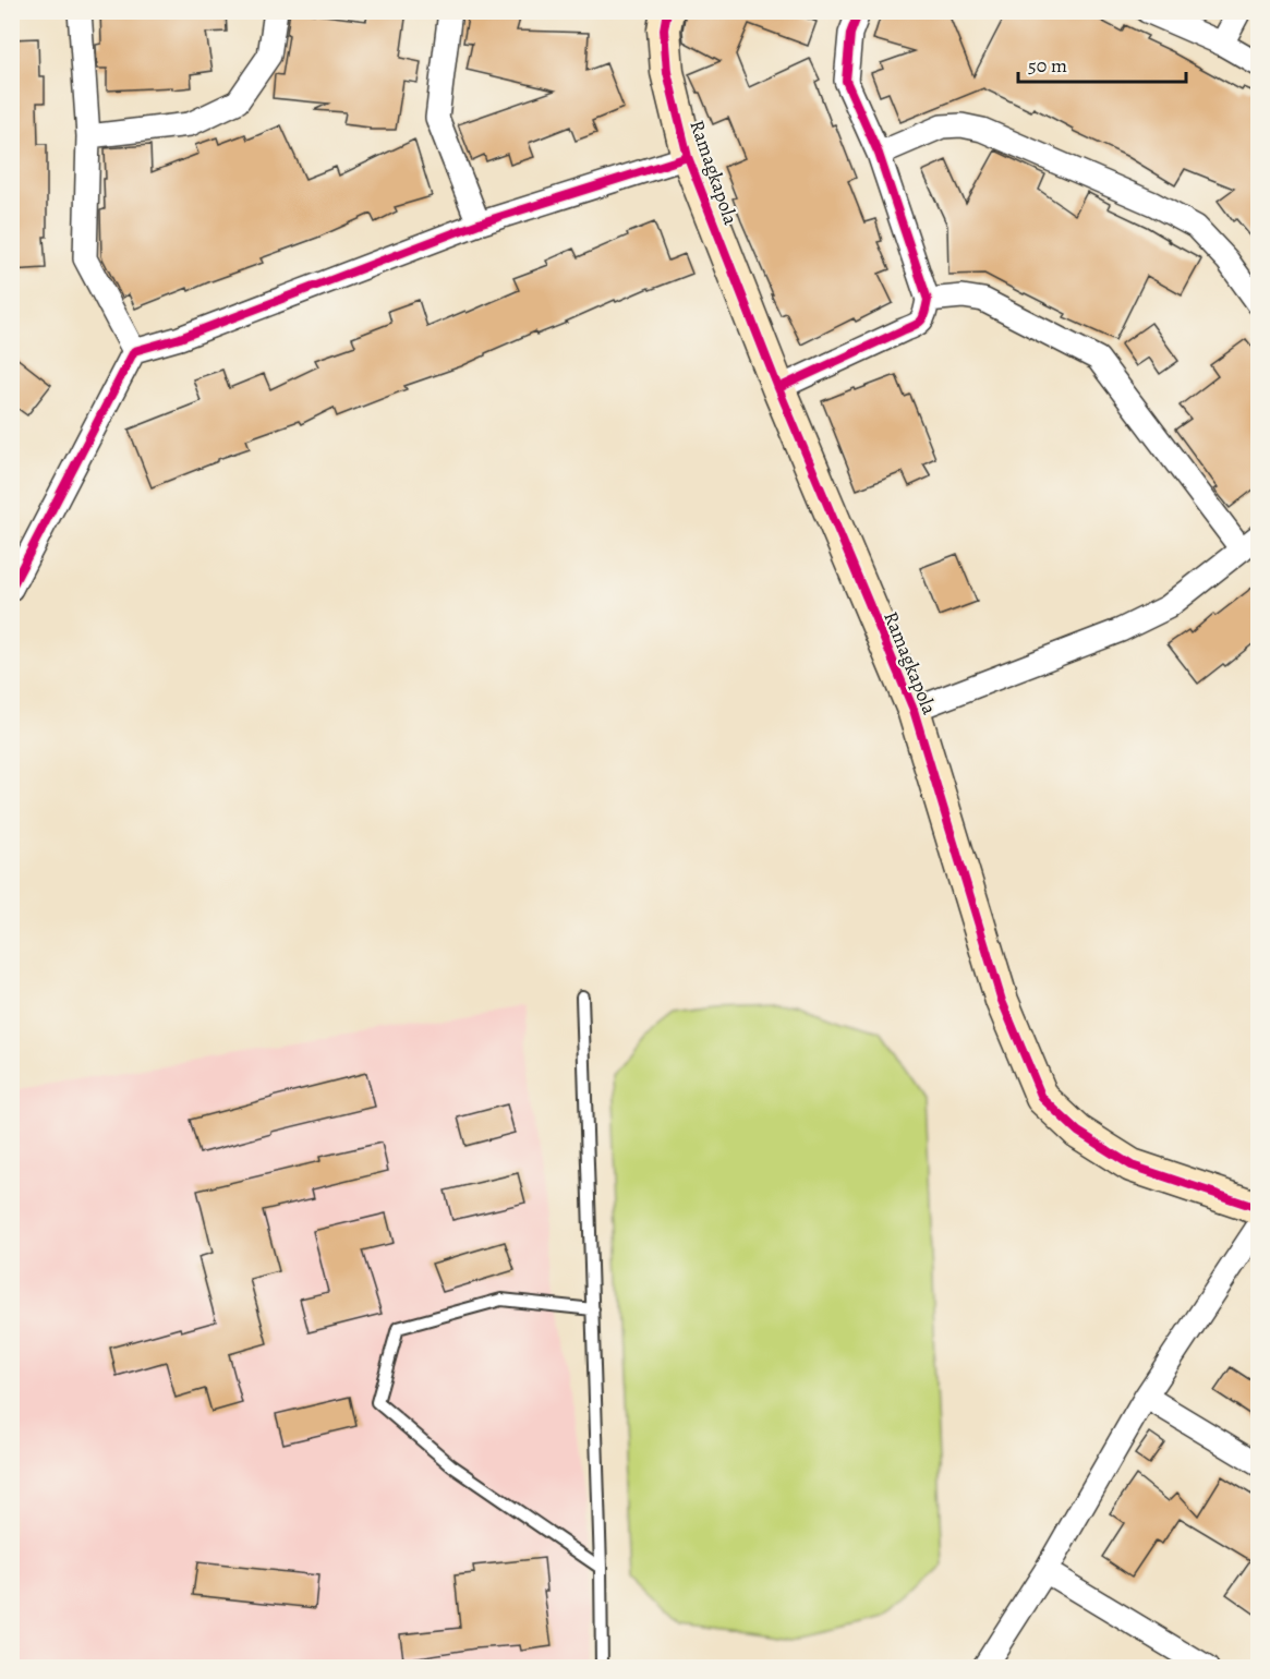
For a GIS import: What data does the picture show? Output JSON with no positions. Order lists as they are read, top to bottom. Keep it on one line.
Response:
{"streets":{"street":["Ramagkapola"]},"scale_bar":"50 m"}
